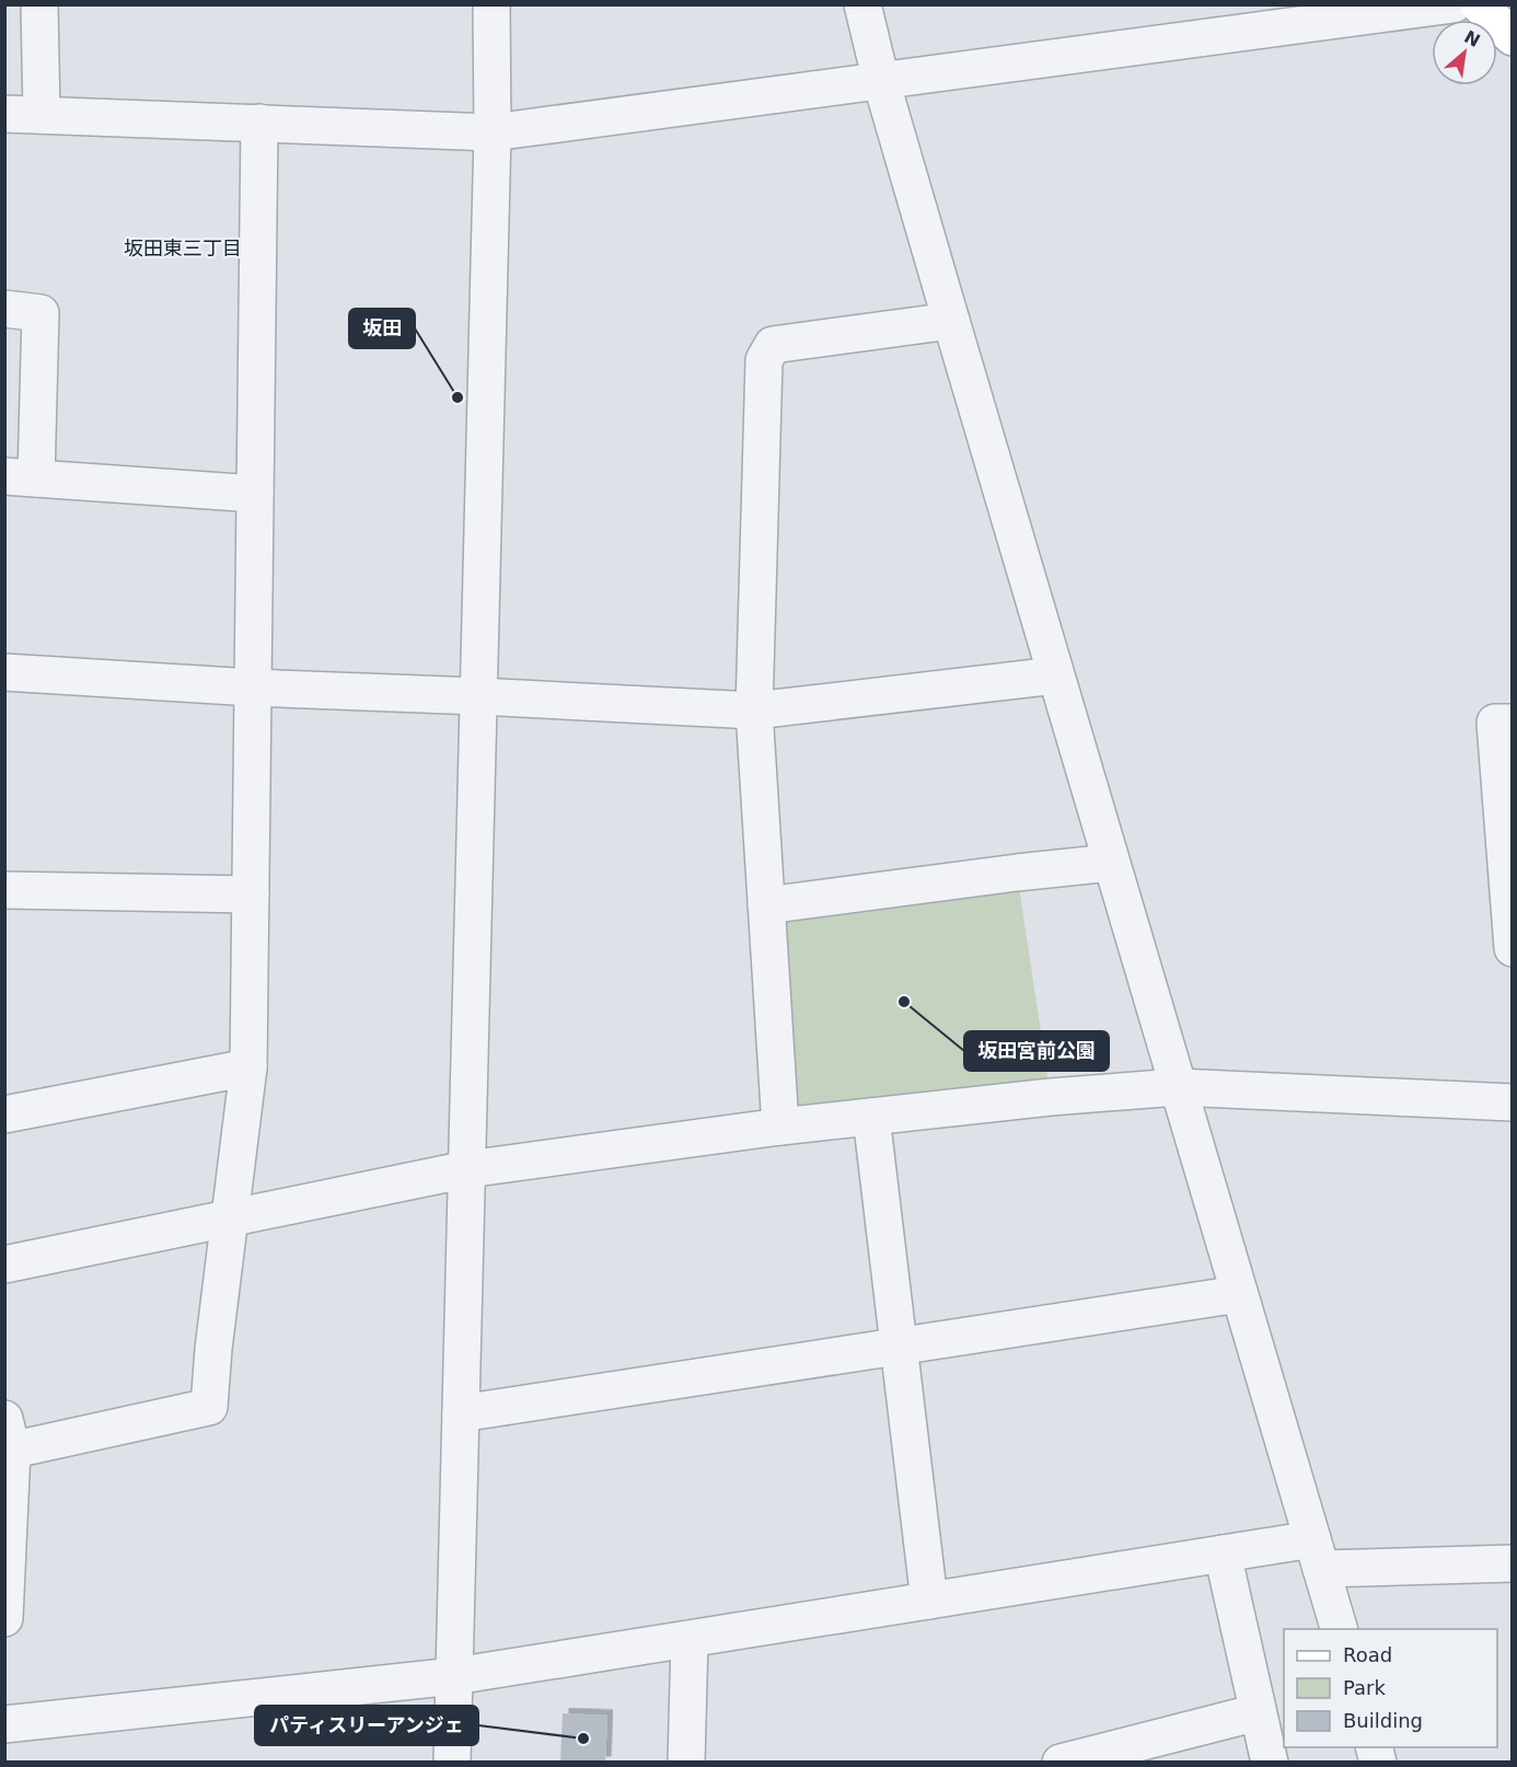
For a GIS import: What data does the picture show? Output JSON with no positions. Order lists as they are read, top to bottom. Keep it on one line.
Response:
{"districts":["坂田東三丁目"],"places":["坂田","坂田宮前公園","パティスリーアンジェ"],"legend":["Road","Park","Building"],"north":"top right"}
